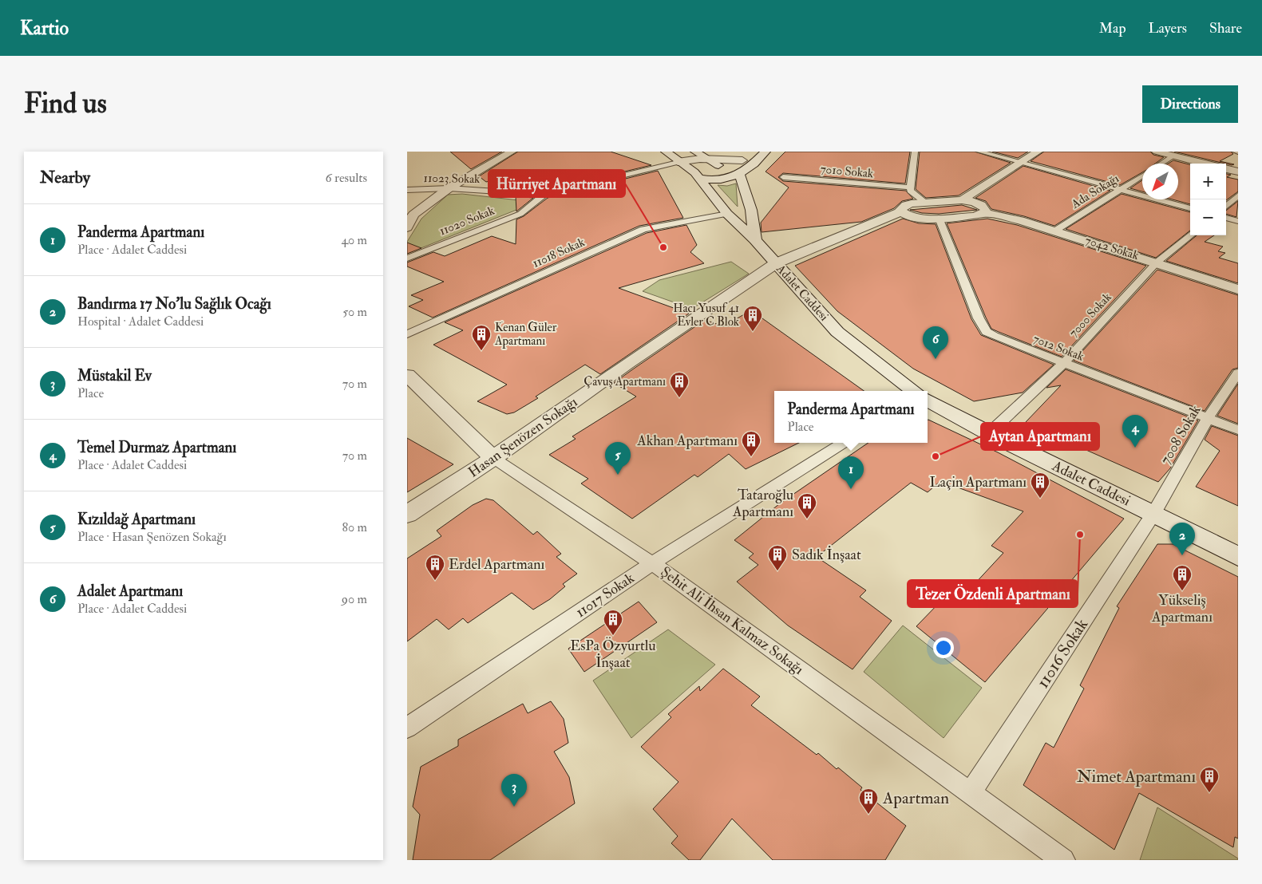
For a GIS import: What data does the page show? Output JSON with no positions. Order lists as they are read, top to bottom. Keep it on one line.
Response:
{"streets":{"street":["11020 Sokak","7042 Sokak","Adalet Caddesi","Hasan Şenözen Sokağı","Şehit Ali İhsan Kalmaz Sokağı"],"lane":["7010 Sokak","11023 Sokak","Ada Sokağı","11018 Sokak","7000 Sokak","7012 Sokak","7008 Sokak","11017 Sokak","11016 Sokak"]},"crossings":[["11023 Sokak","11020 Sokak"],["Ada Sokağı","7042 Sokak"],["11020 Sokak","Adalet Caddesi"],["7042 Sokak","Adalet Caddesi"],["7042 Sokak","7000 Sokak"],["7042 Sokak","7012 Sokak"],["7042 Sokak","Hasan Şenözen Sokağı"],["11018 Sokak","Adalet Caddesi"],["Adalet Caddesi","7000 Sokak"],["Adalet Caddesi","7008 Sokak"],["Adalet Caddesi","Hasan Şenözen Sokağı"],["Adalet Caddesi","11016 Sokak"],["7000 Sokak","7012 Sokak"],["7012 Sokak","7008 Sokak"],["7008 Sokak","11016 Sokak"],["Hasan Şenözen Sokağı","Şehit Ali İhsan Kalmaz Sokağı"],["11017 Sokak","Şehit Ali İhsan Kalmaz Sokağı"],["Şehit Ali İhsan Kalmaz Sokağı","11016 Sokak"]],"places":{"other":["Hürriyet Apartmanı","Aytan Apartmanı","Tezer Özdenli Apartmanı"],"building":["Hacı Yusuf 41 Evler C Blok","Kenan Güler Apartmanı","Çavuş Apartmanı","Akhan Apartmanı","Laçin Apartmanı","Tataroğlu Apartmanı","Sadık İnşaat","Erdel Apartmanı","Yükseliş Apartmanı","EsPa Özyurtlu İnşaat","Nimet Apartmanı","Apartman"]},"north":"bottom left","page":{"header":"Kartio","nav":["Map","Layers","Share"],"buttons":"Directions","title":"Find us","heading":["Nearby","6 results"],"map_buttons":["+","−"],"list":[{"mark":"1","name":"Panderma Apartmanı","note":"Place · Adalet Caddesi","value":"40 m"},{"mark":"2","name":"Bandırma 17 No'lu Sağlık Ocağı","note":"Hospital · Adalet Caddesi","value":"50 m"},{"mark":"3","name":"Müstakil Ev","note":"Place","value":"70 m"},{"mark":"4","name":"Temel Durmaz Apartmanı","note":"Place · Adalet Caddesi","value":"70 m"},{"mark":"5","name":"Kızıldağ Apartmanı","note":"Place · Hasan Şenözen Sokağı","value":"80 m"},{"mark":"6","name":"Adalet Apartmanı","note":"Place · Adalet Caddesi","value":"90 m"}],"pins":["6","4","5","1","2","3"],"popup":["Panderma Apartmanı","Place"]}}
